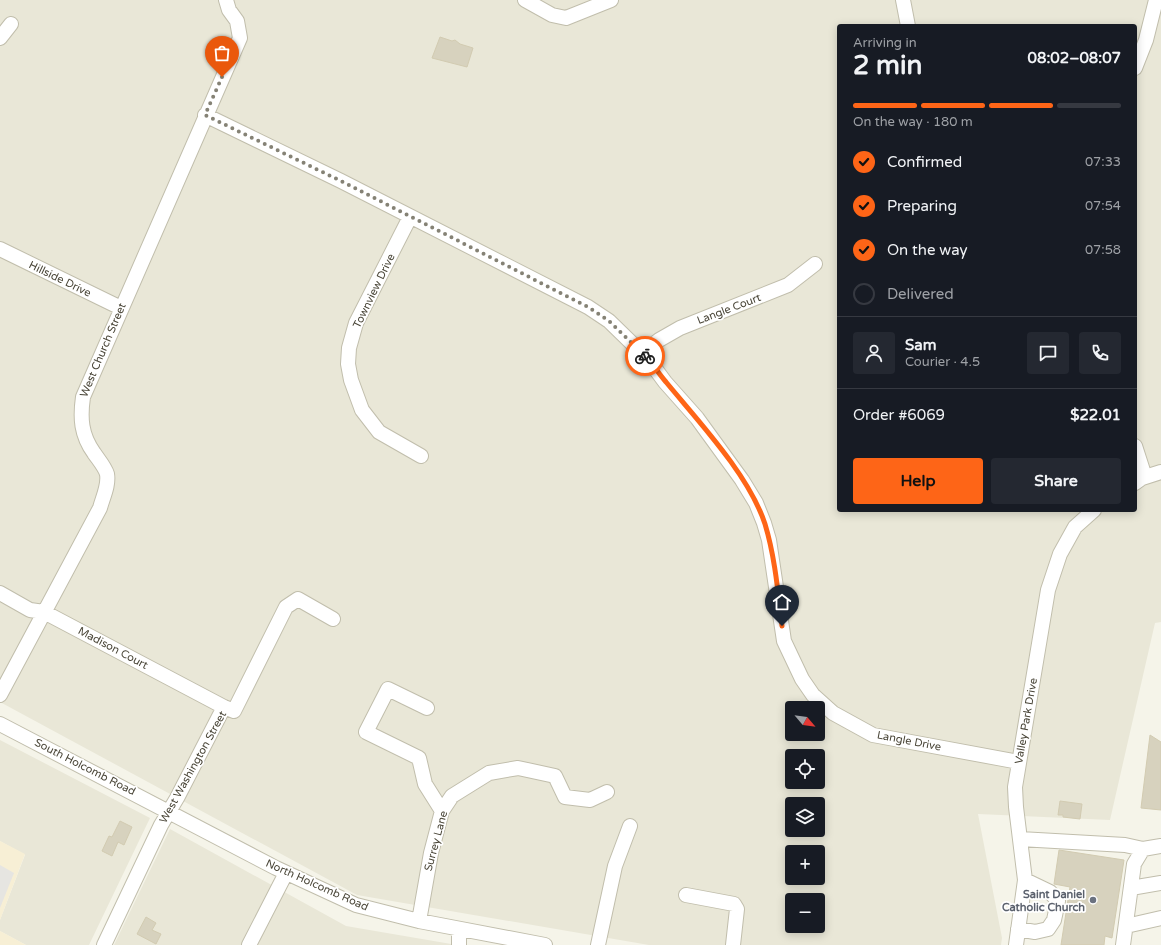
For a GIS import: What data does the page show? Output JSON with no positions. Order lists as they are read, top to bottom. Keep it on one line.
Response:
{"streets":{"street":["Hillside Drive","Townview Drive","Langle Court","West Church Street","Madison Court","Valley Park Drive","Langle Drive","South Holcomb Road","West Washington Street","Surrey Lane","North Holcomb Road"]},"crossings":[["Hillside Drive","West Church Street"],["Townview Drive","Langle Drive"],["Langle Court","Langle Drive"],["West Church Street","Madison Court"],["West Church Street","Langle Drive"],["Madison Court","West Washington Street"],["Valley Park Drive","Langle Drive"],["South Holcomb Road","West Washington Street"],["South Holcomb Road","North Holcomb Road"],["West Washington Street","North Holcomb Road"],["Surrey Lane","North Holcomb Road"]],"places":["Saint Daniel Catholic Church"],"north":"bottom right","page":{"heading":["2 min","Arriving in","08:02–08:07"],"panel":["Sam","Courier · 4.5","Order #6069","$22.01"],"bar":"On the way · 180 m","list":[["Confirmed","07:33"],["Preparing","07:54"],["On the way","07:58"],"Delivered"],"buttons":["Help","Share"],"map_buttons":["+","−"]}}
